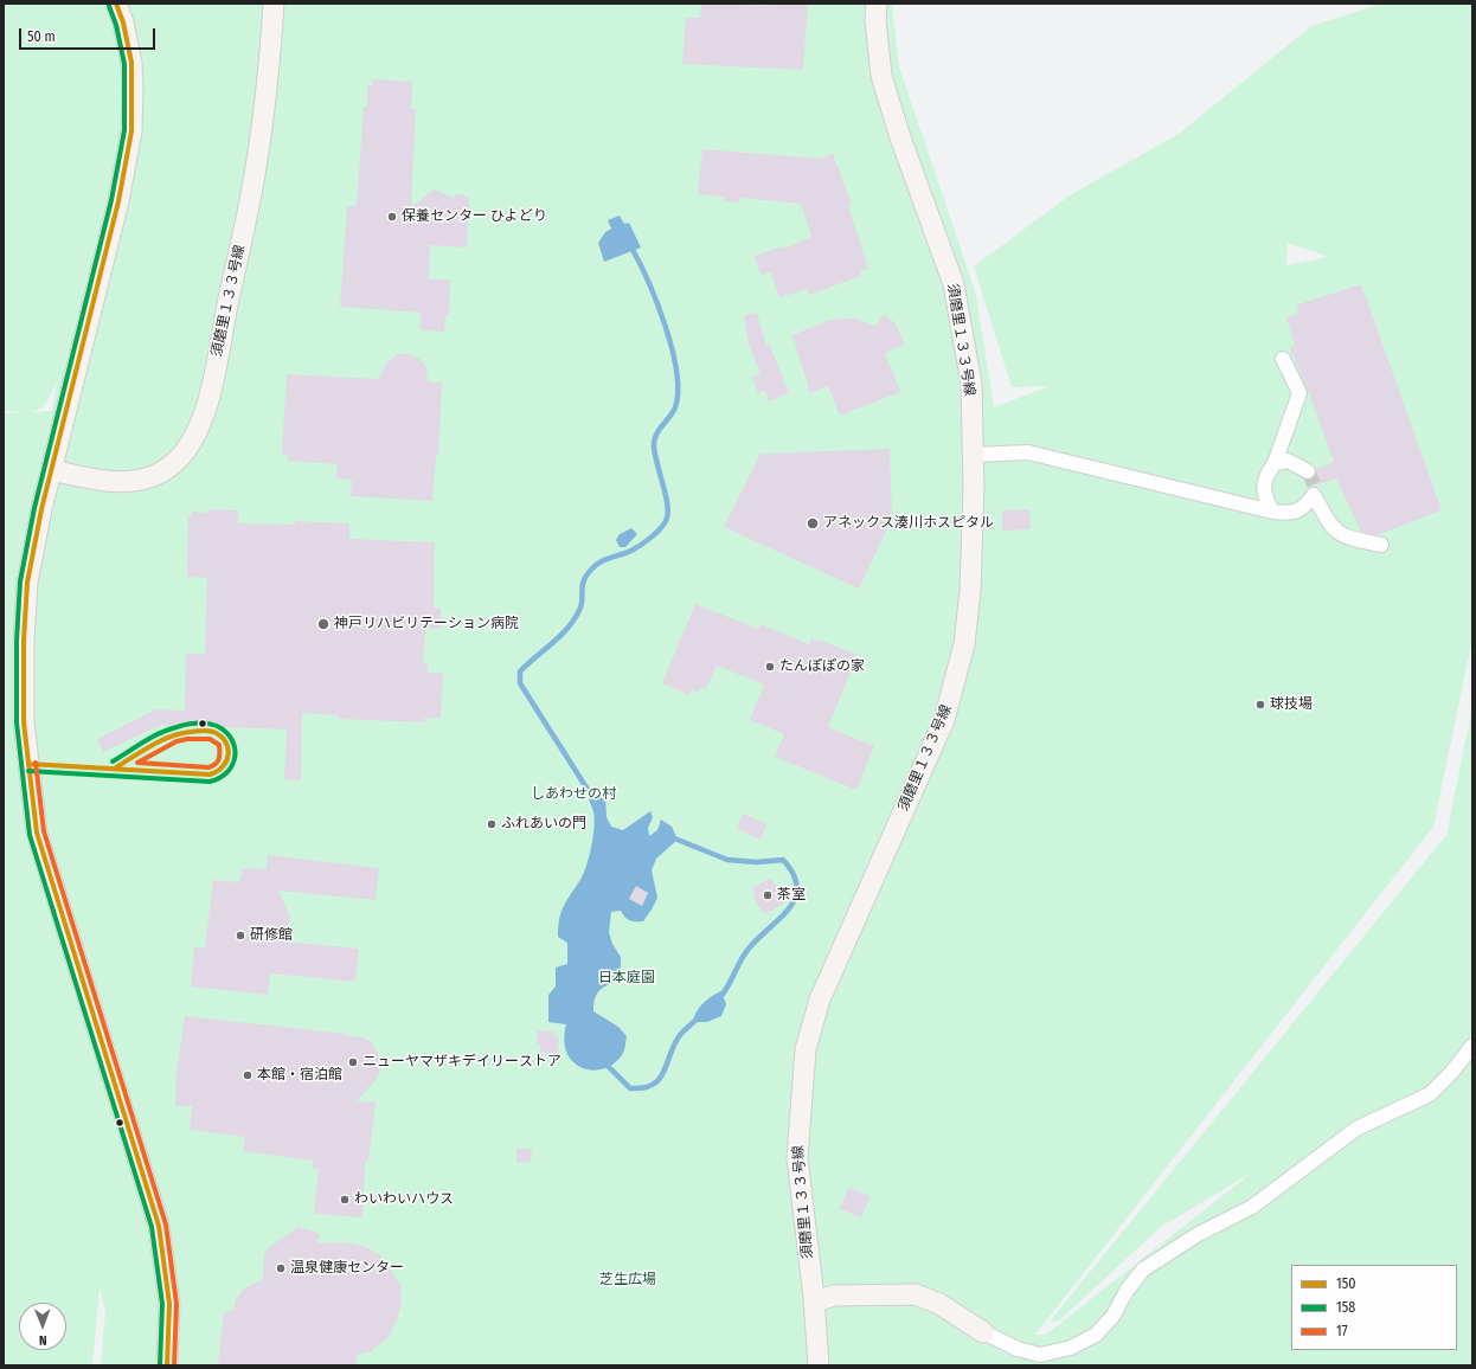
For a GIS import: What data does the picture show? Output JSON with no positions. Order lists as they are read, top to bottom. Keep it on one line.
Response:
{"streets":{"street":["須磨里１３３号線"]},"parks":["しあわせの村","日本庭園","芝生広場"],"places":["保養センター ひよどり","アネックス湊川ホスピタル","神戸リハビリテーション病院","たんぽぽの家","球技場","ふれあいの門","茶室","研修館","ニューヤマザキデイリーストア","本館・宿泊館","わいわいハウス","温泉健康センター"],"lines":["transit line 150","transit line 158","transit line 17"],"legend":["150","158","17"],"scale_bar":"50 m","north":"bottom"}
